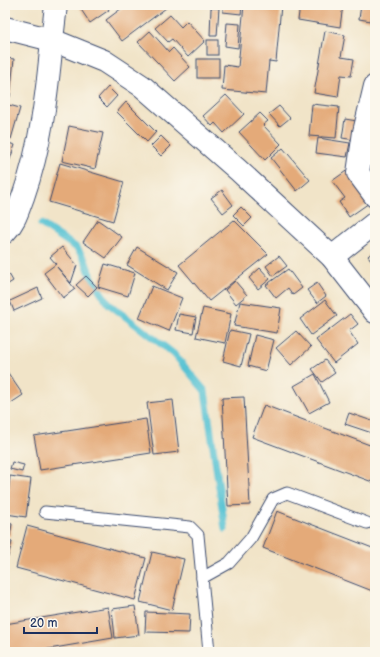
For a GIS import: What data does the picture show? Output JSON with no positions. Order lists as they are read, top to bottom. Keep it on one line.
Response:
{"scale_bar":"20 m"}
